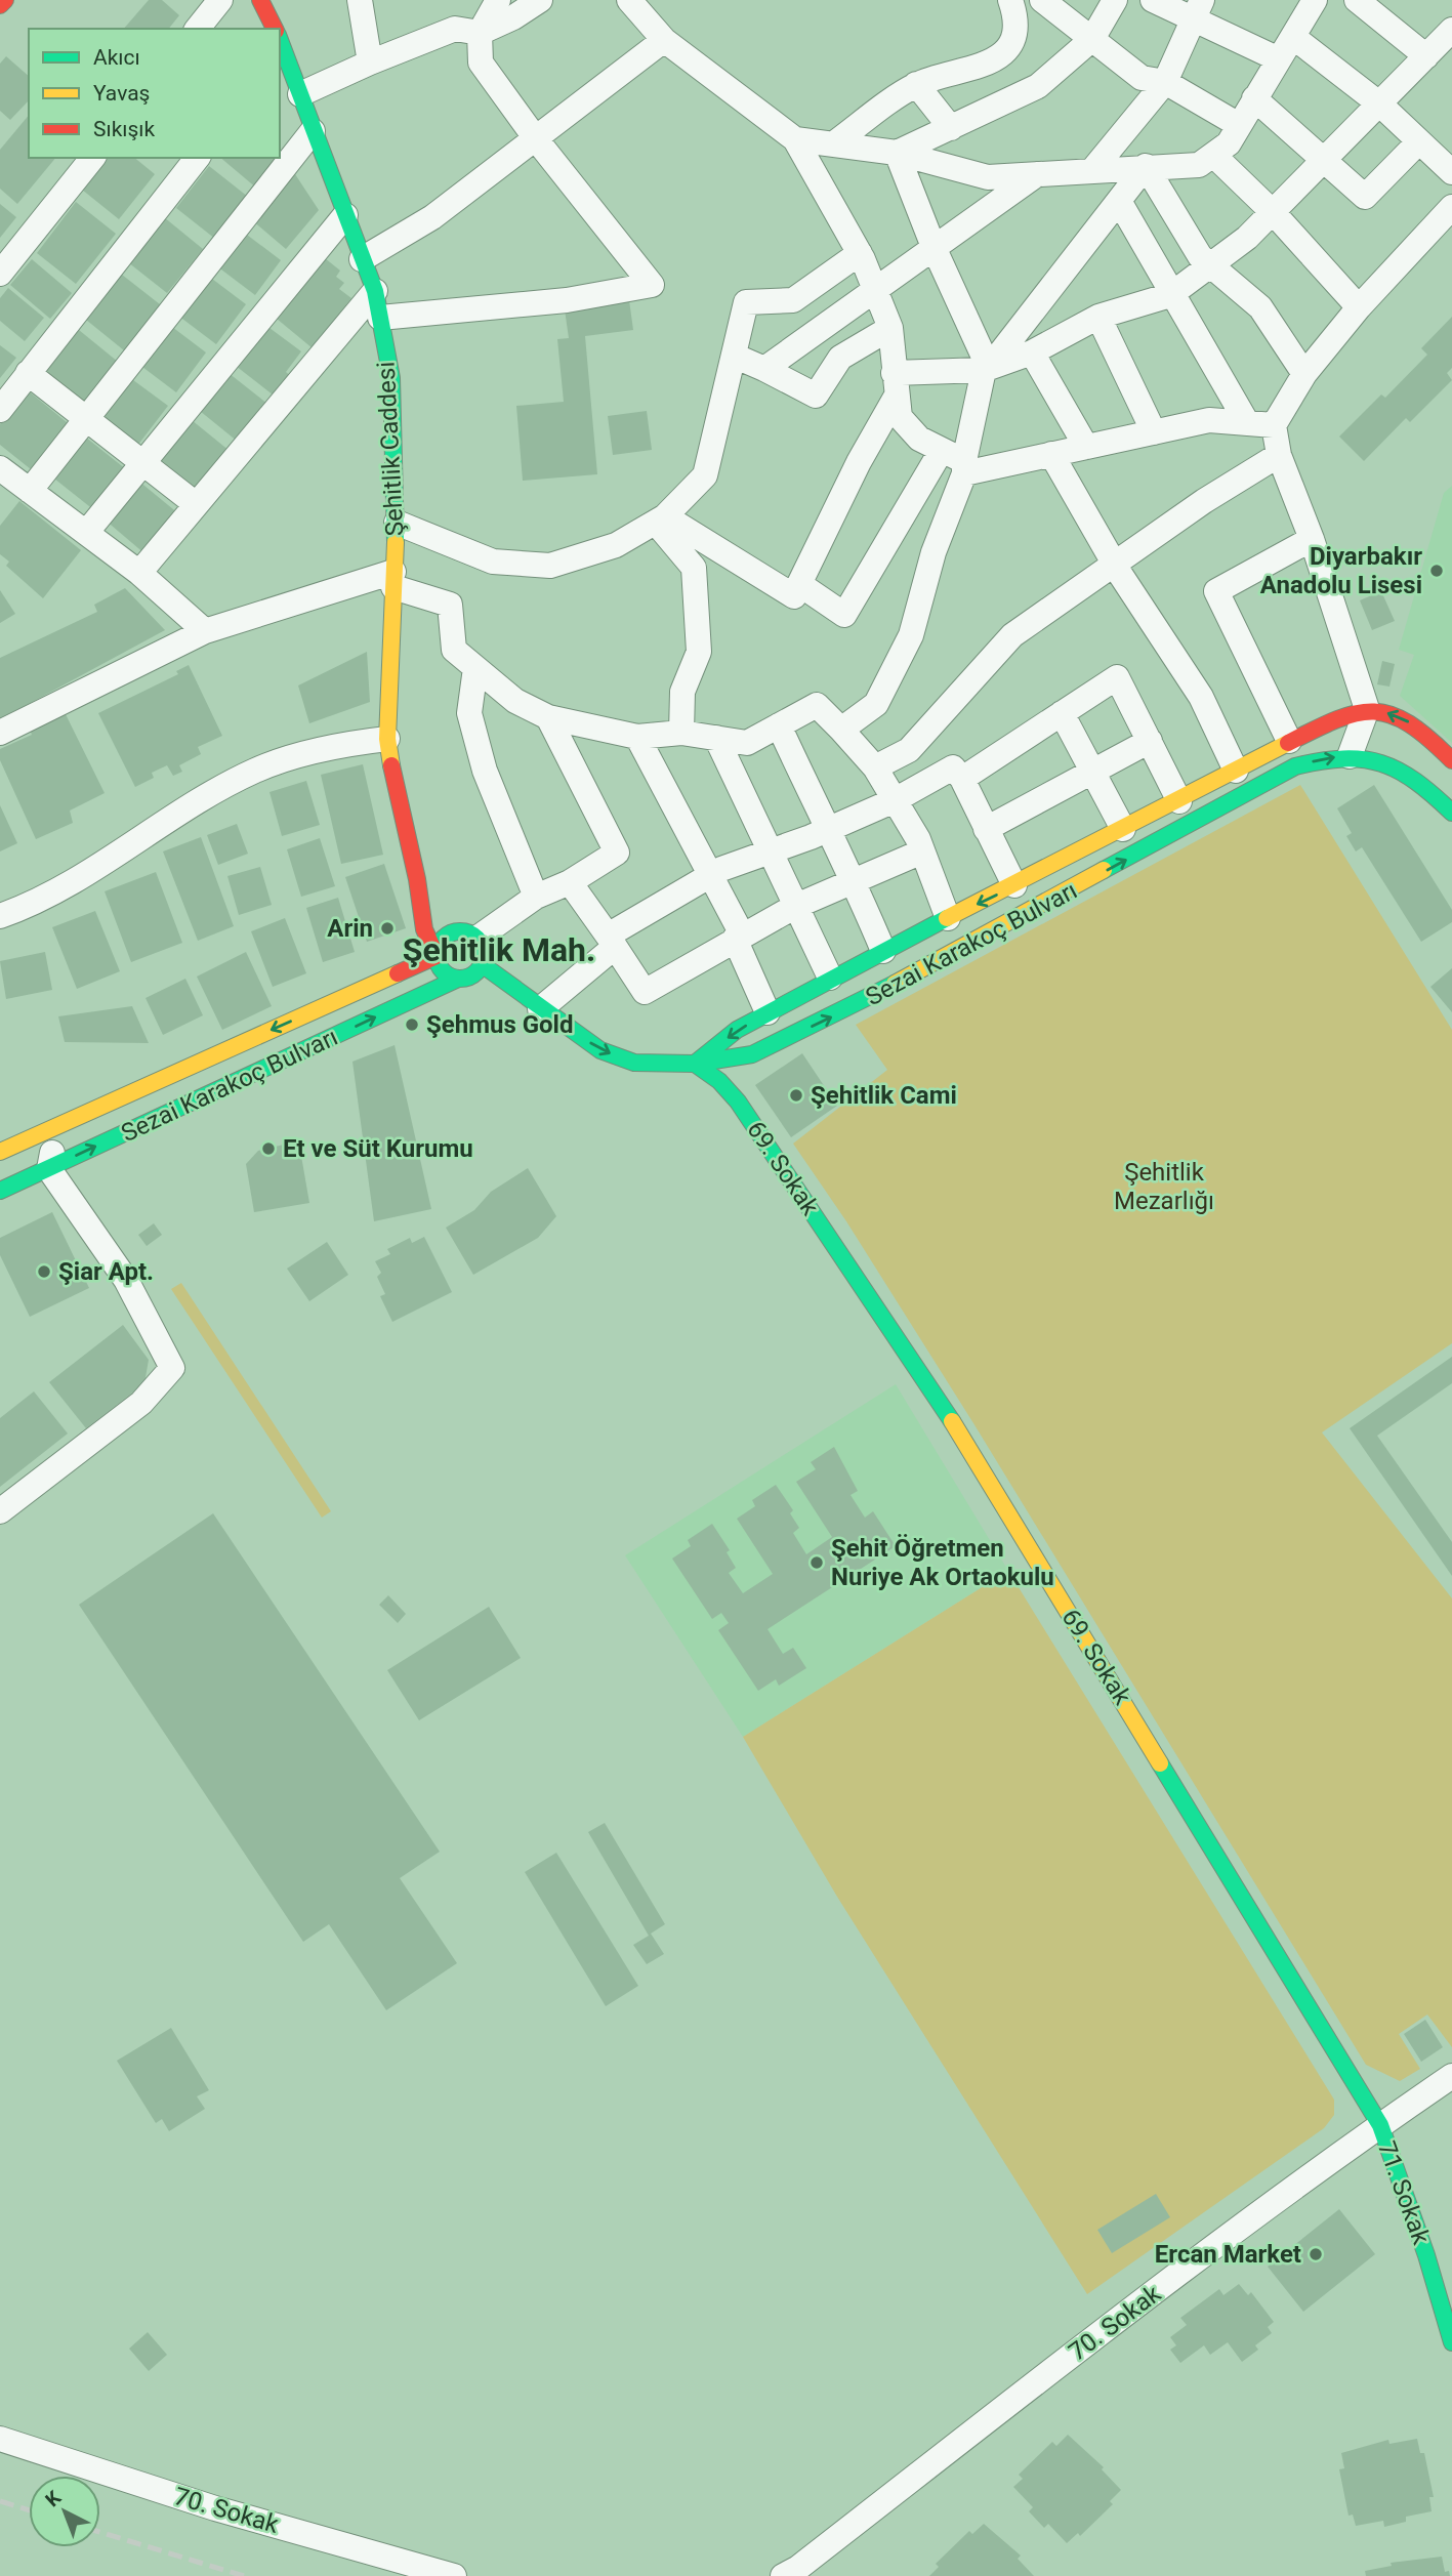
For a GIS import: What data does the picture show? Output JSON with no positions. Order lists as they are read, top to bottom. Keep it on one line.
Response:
{"streets":{"street":["Şehitlik Caddesi","Sezai Karakoç Bulvarı","69. Sokak","71. Sokak","70. Sokak"]},"crossings":[["Şehitlik Caddesi","Sezai Karakoç Bulvarı"],["Sezai Karakoç Bulvarı","69. Sokak"],["69. Sokak","71. Sokak"],["69. Sokak","70. Sokak"],["71. Sokak","70. Sokak"]],"districts":["Şehitlik Mah."],"parks":["Şehitlik Mezarlığı"],"places":["Diyarbakır Anadolu Lisesi","Arin","Şehmus Gold","Şehitlik Cami","Et ve Süt Kurumu","Şiar Apt.","Şehit Öğretmen Nuriye Ak Ortaokulu","Ercan Market"],"legend":["Akıcı","Yavaş","Sıkışık"],"north":"top left"}
